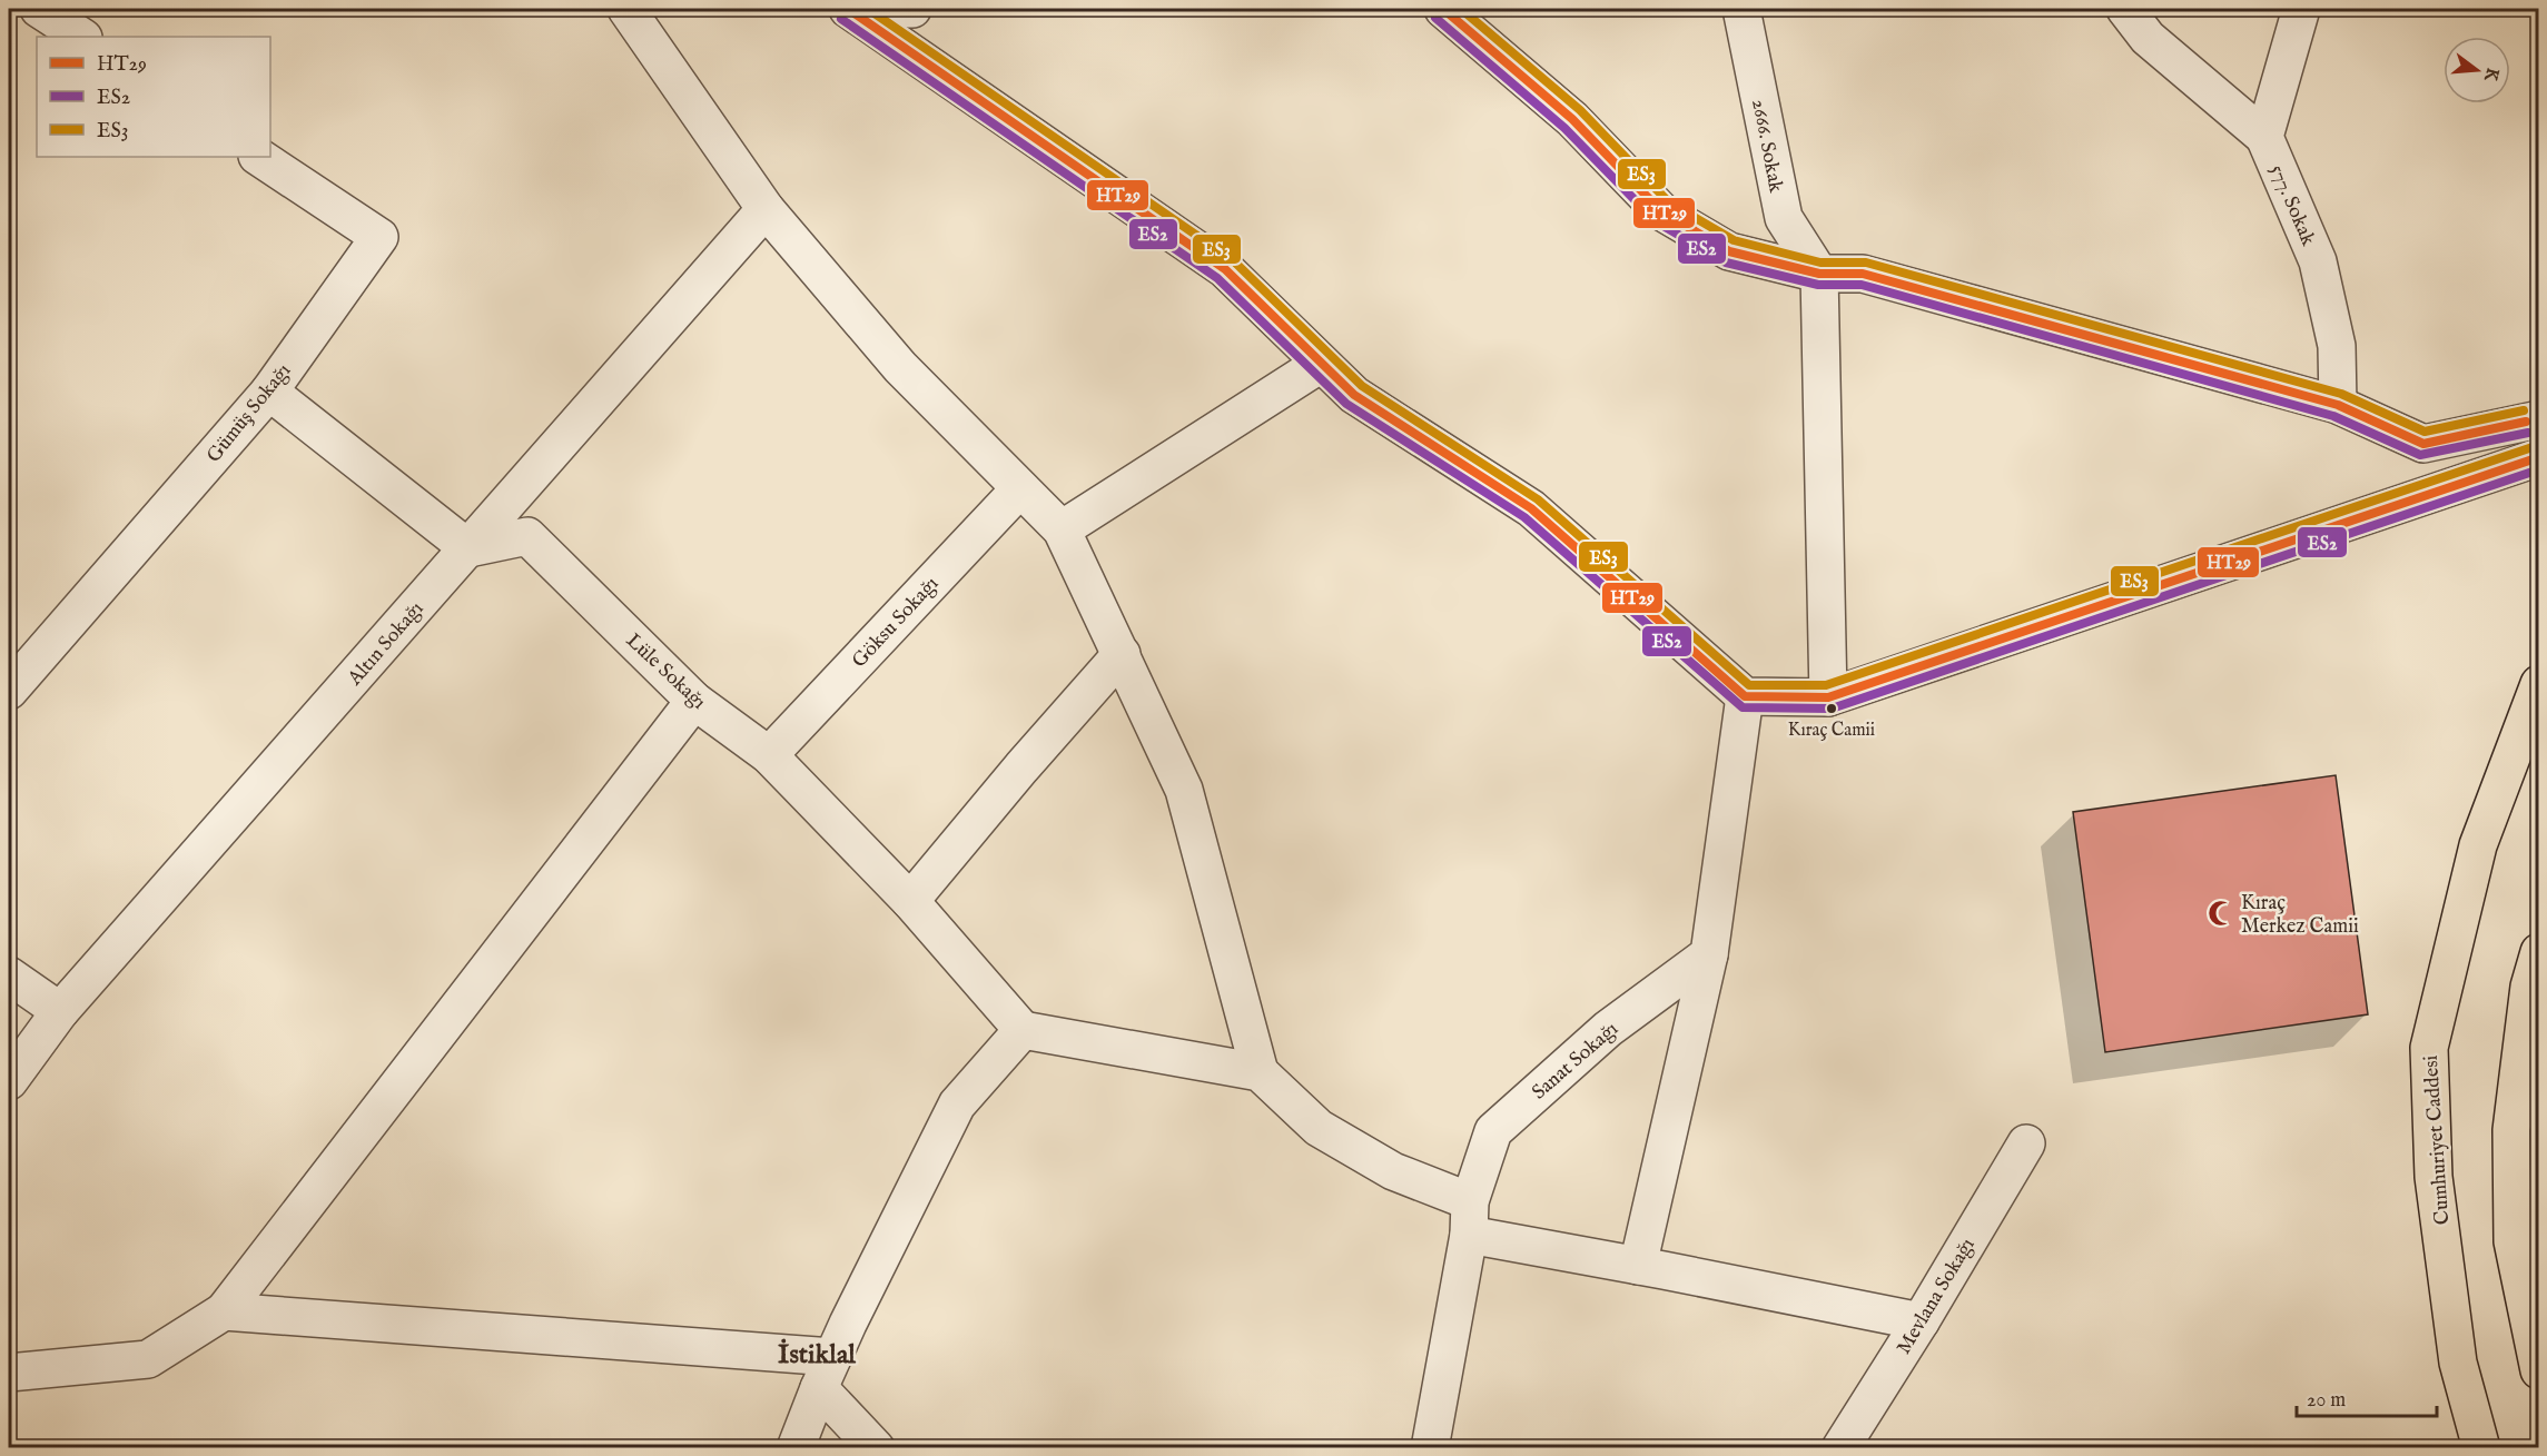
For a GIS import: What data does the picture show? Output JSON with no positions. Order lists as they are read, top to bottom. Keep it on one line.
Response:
{"streets":{"main road":["Cumhuriyet Caddesi"],"street":["2666. Sokak","577. Sokak","Gümüş Sokağı","Göksu Sokağı","Altın Sokağı","Lüle Sokağı","Sanat Sokağı","Mevlana Sokağı"]},"crossings":[["Göksu Sokağı","Lüle Sokağı"],["Altın Sokağı","Lüle Sokağı"]],"districts":["İstiklal"],"places":{"other":["Kıraç Camii"],"mosque":["Kıraç Merkez Camii"]},"lines":["transit line HT29","transit line ES3","transit line ES2"],"legend":["HT29","ES2","ES3"],"scale_bar":"20 m","north":"right"}
